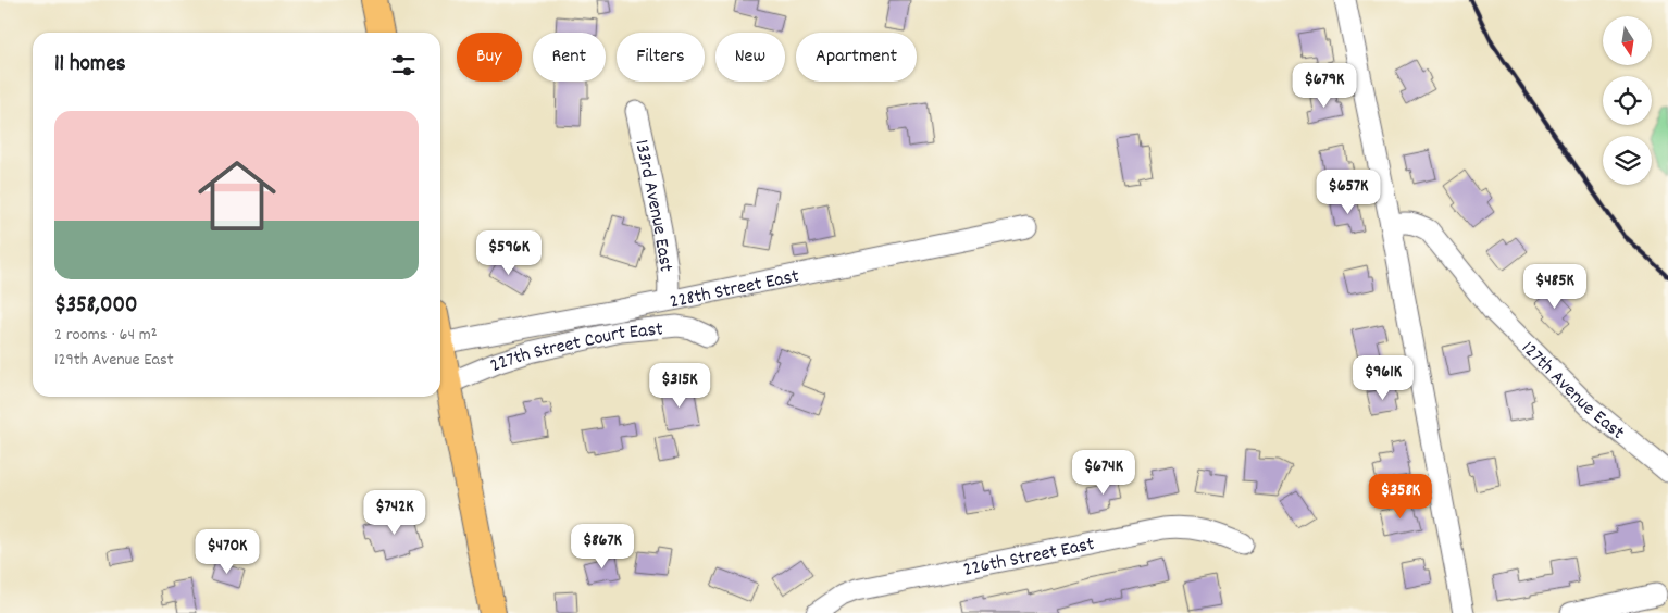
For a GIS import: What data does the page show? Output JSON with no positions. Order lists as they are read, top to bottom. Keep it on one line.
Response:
{"streets":{"street":["133rd Avenue East","228th Street East","227th Street Court East","127th Avenue East","226th Street East"]},"crossings":[["133rd Avenue East","228th Street East"]],"north":"bottom","page":{"chip":["Buy","Rent","Filters","New","Apartment"],"heading":"11 homes","price":["$679K","$657K","$596K","$485K","$961K","$315K","$674K","$358K","$742K","$867K","$470K"],"list":[{"name":"$358,000","note":"2 rooms · 64 m² · 129th Avenue East"}]}}
